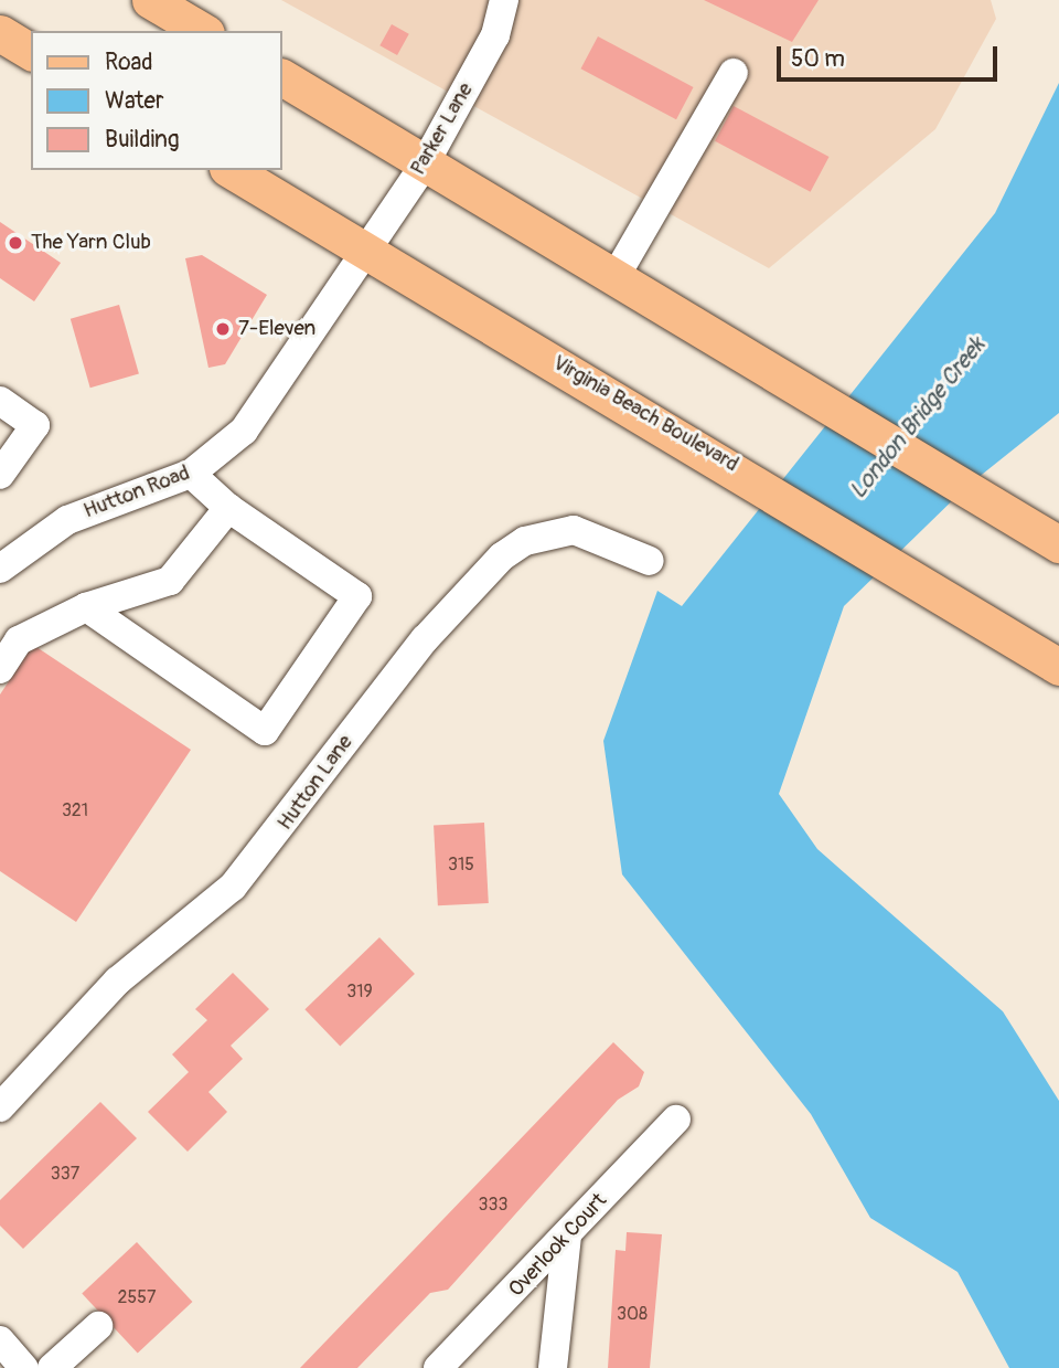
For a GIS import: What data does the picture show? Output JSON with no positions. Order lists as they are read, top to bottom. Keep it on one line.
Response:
{"streets":{"main road":["Virginia Beach Boulevard"],"street":["Parker Lane","Hutton Road","Hutton Lane","Overlook Court"]},"crossings":[["Parker Lane","Virginia Beach Boulevard"],["Parker Lane","Hutton Road"],["Virginia Beach Boulevard","Hutton Road"]],"water":["London Bridge Creek"],"places":["The Yarn Club","7-Eleven"],"house_numbers":["321","315","319","337","333","2557","308"],"legend":["Road","Water","Building"],"scale_bar":"50 m"}
